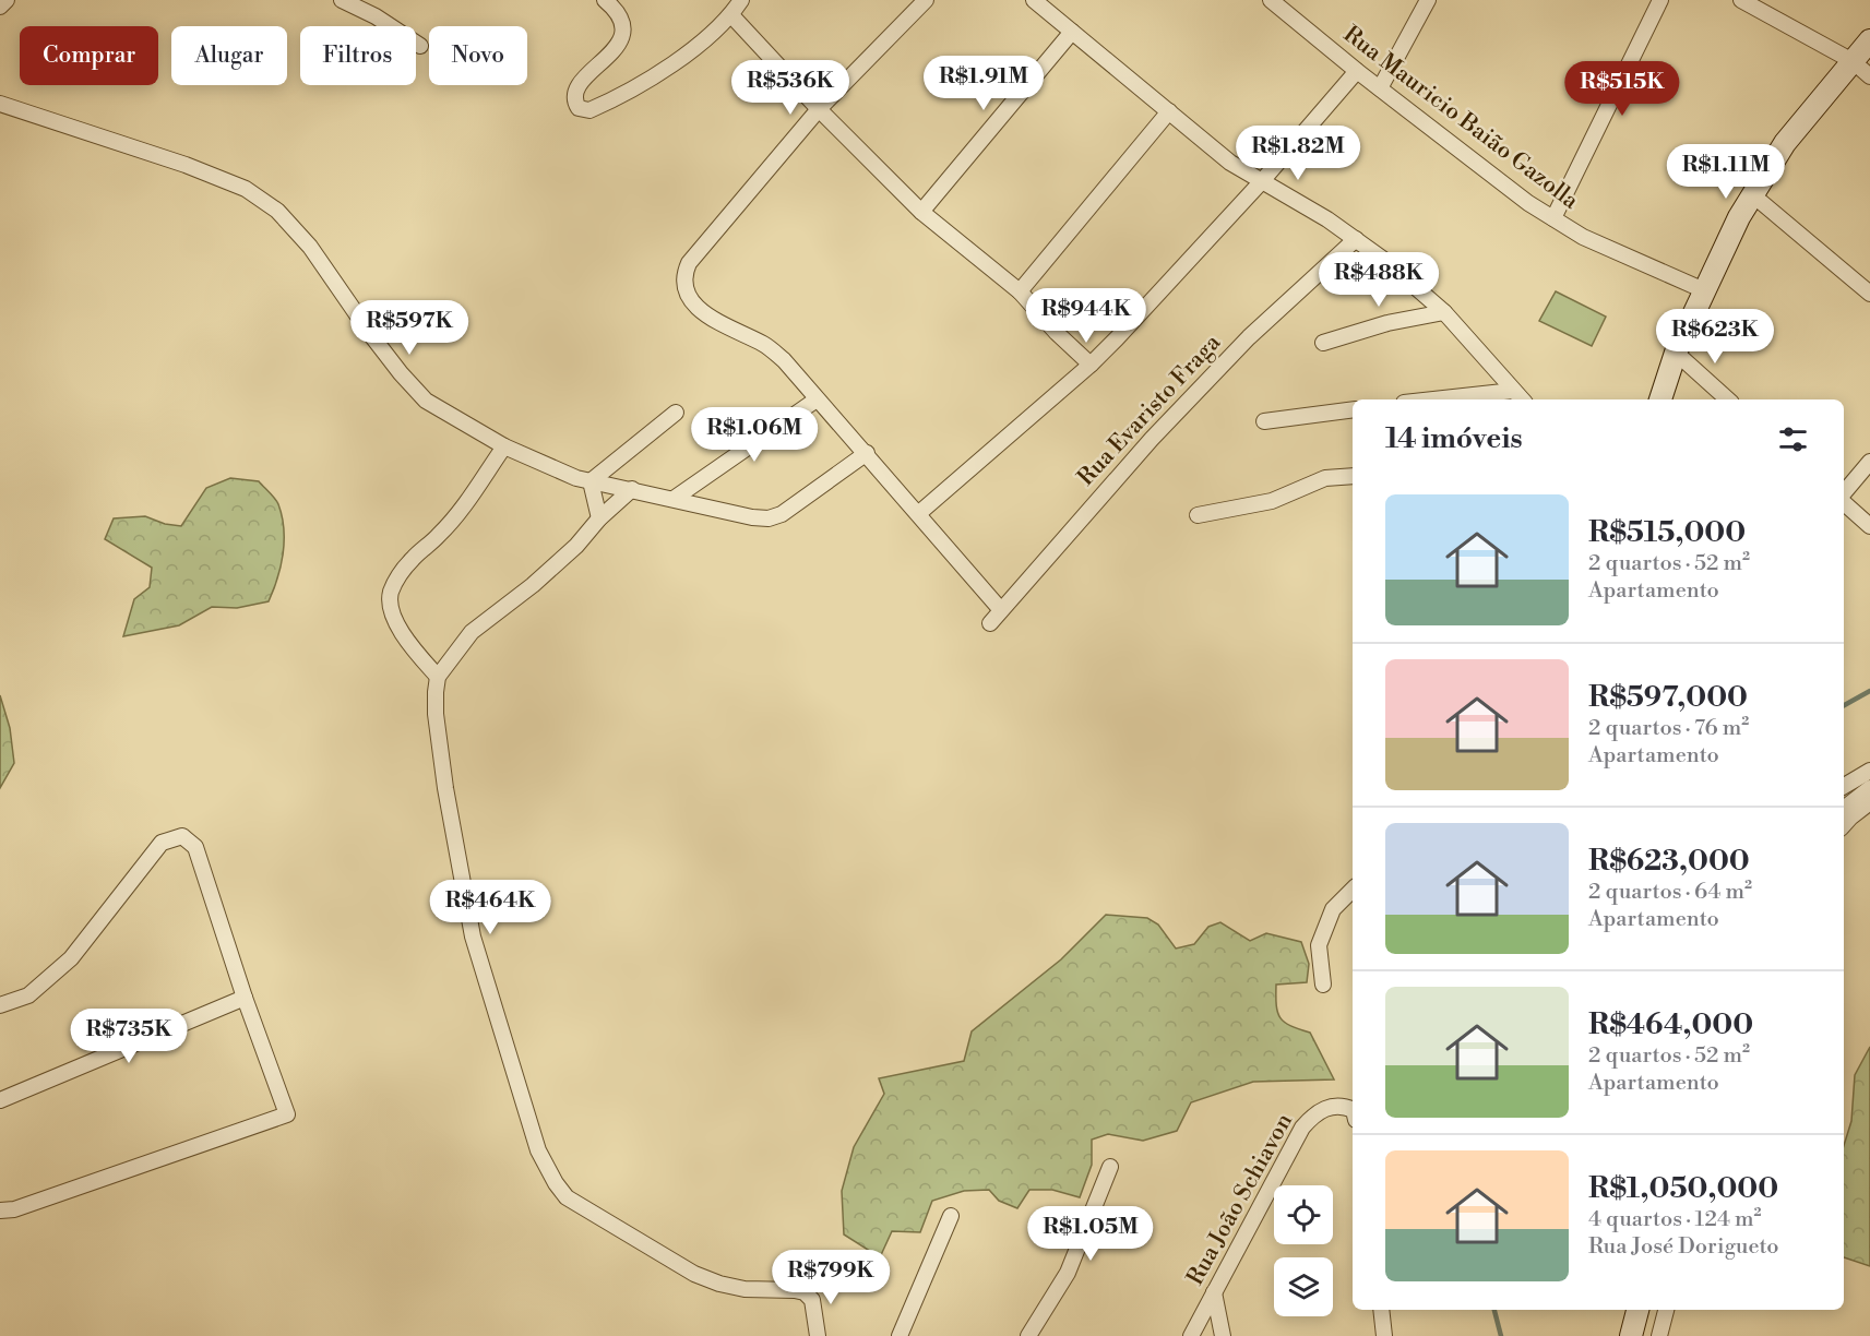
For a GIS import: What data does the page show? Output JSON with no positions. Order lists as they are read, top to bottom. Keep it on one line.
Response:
{"streets":{"street":["Rua Mauricio Baião Gazolla","Rua Evaristo Fraga","Rua João Schiavon"]},"page":{"chip":["Comprar","Alugar","Filtros","Novo"],"price":["R$1.91M","R$536K","R$515K","R$1.82M","R$1.11M","R$488K","R$944K","R$597K","R$623K","R$1.06M","R$464K","R$735K","R$1.05M","R$799K"],"heading":"14 imóveis","list":[{"name":"R$515,000","note":"2 quartos · 52 m² · Apartamento"},{"name":"R$597,000","note":"2 quartos · 76 m² · Apartamento"},{"name":"R$623,000","note":"2 quartos · 64 m² · Apartamento"},{"name":"R$464,000","note":"2 quartos · 52 m² · Apartamento"},{"name":"R$1,050,000","note":"4 quartos · 124 m² · Rua José Dorigueto"}]}}
